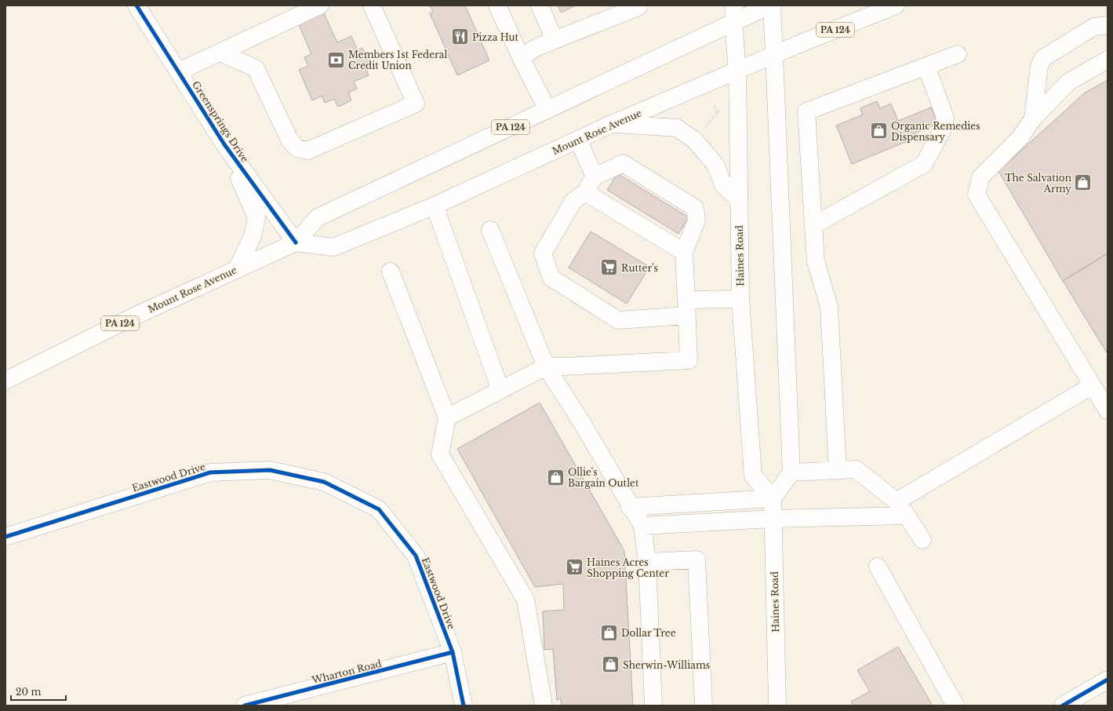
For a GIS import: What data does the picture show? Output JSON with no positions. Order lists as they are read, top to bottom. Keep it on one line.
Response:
{"streets":{"main road":["PA 124","Greensprings Drive","Mount Rose Avenue","Haines Road","Eastwood Drive","Wharton Road"]},"crossings":[["Greensprings Drive","Mount Rose Avenue"],["Mount Rose Avenue","Haines Road"],["Eastwood Drive","Wharton Road"]],"places":{"restaurant":["Pizza Hut"],"bank":["Members 1st Federal Credit Union"],"shop":["Organic Remedies Dispensary","The Salvation Army","Ollie's Bargain Outlet","Dollar Tree","Sherwin-Williams"],"supermarket":["Rutter's","Haines Acres Shopping Center"]},"scale_bar":"20 m"}
